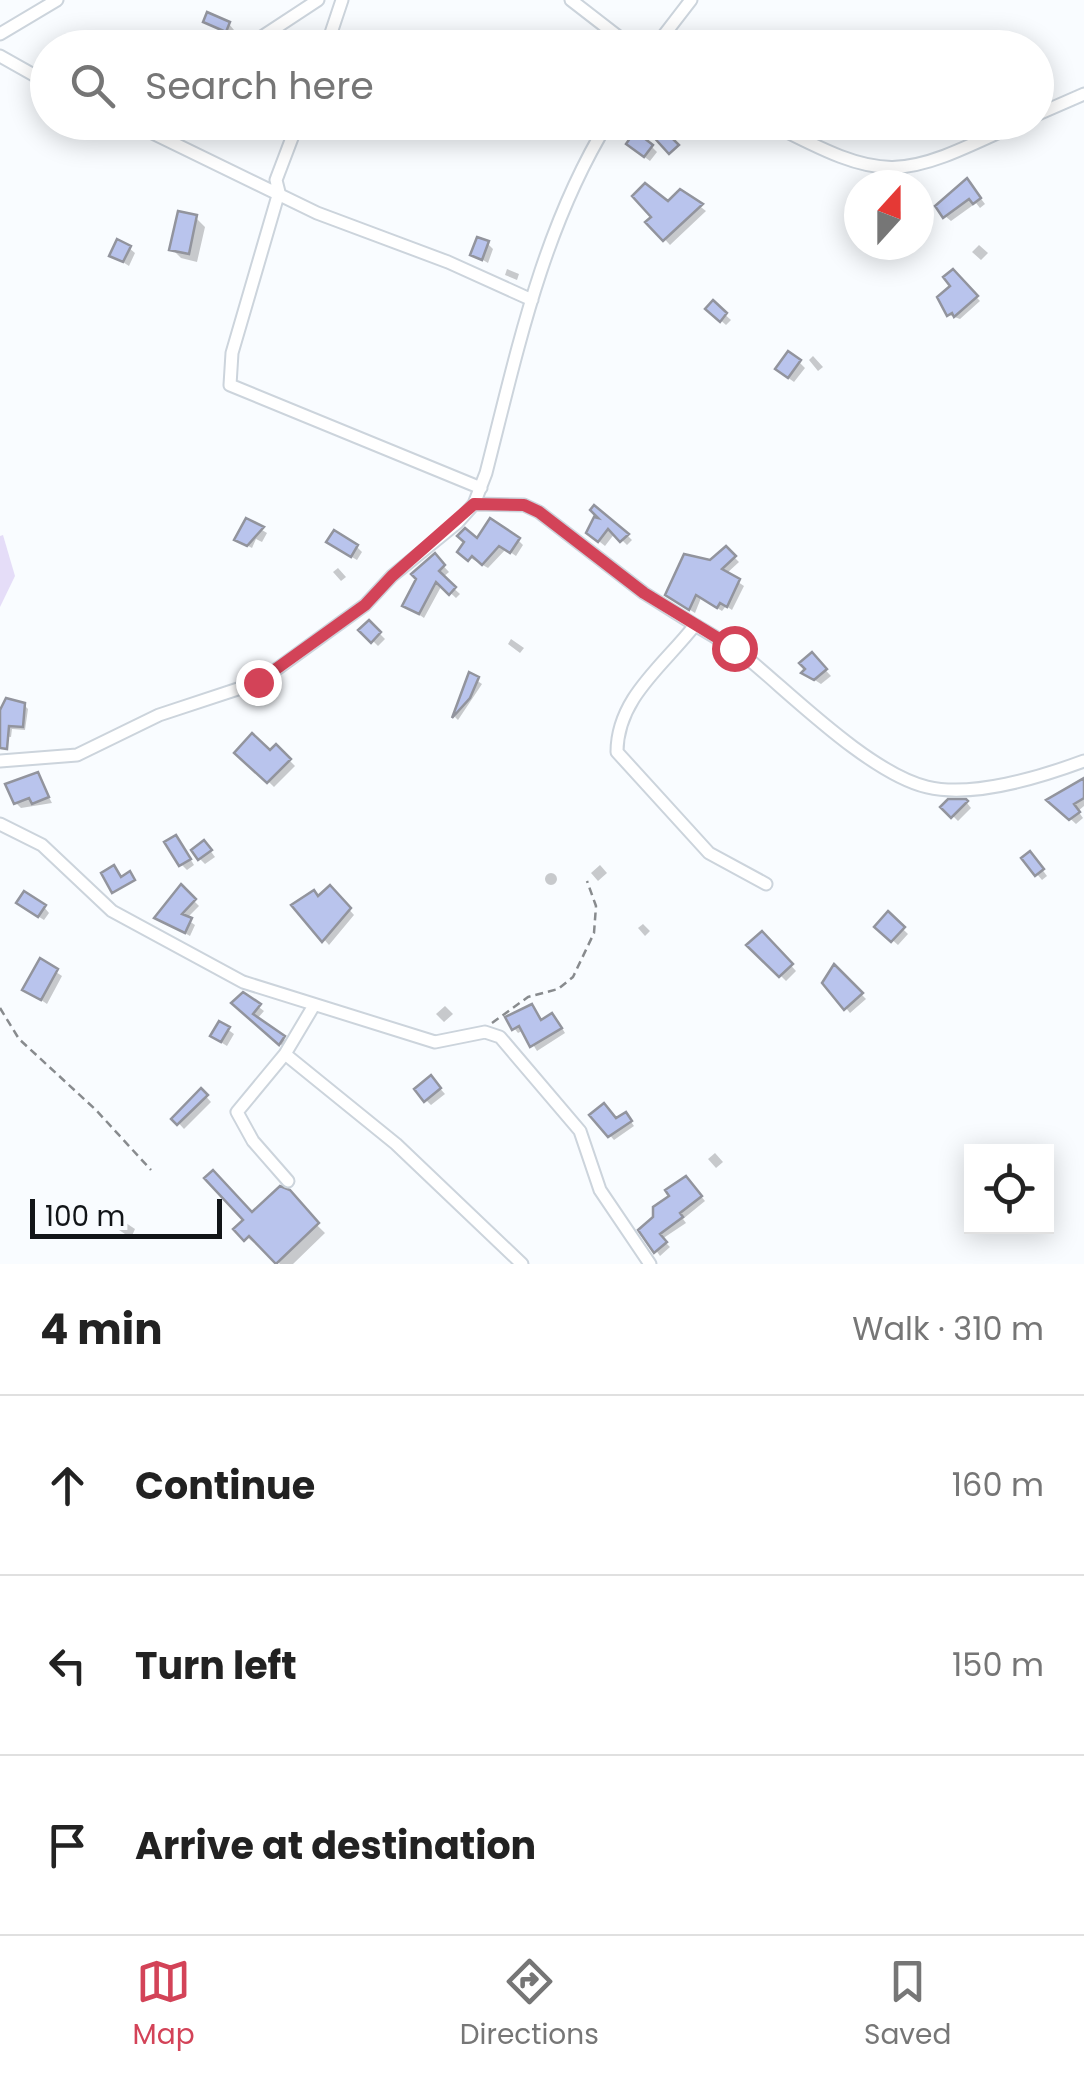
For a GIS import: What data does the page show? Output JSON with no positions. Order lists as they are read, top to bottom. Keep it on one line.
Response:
{"scale_bar":"100 m","north":"top","page":{"search":"Search here","scale":"100 m","heading":["4 min","Walk · 310 m"],"list":[["Continue","160 m"],["Turn left","150 m"],"Arrive at destination"],"nav":["Map","Directions","Saved"]}}
